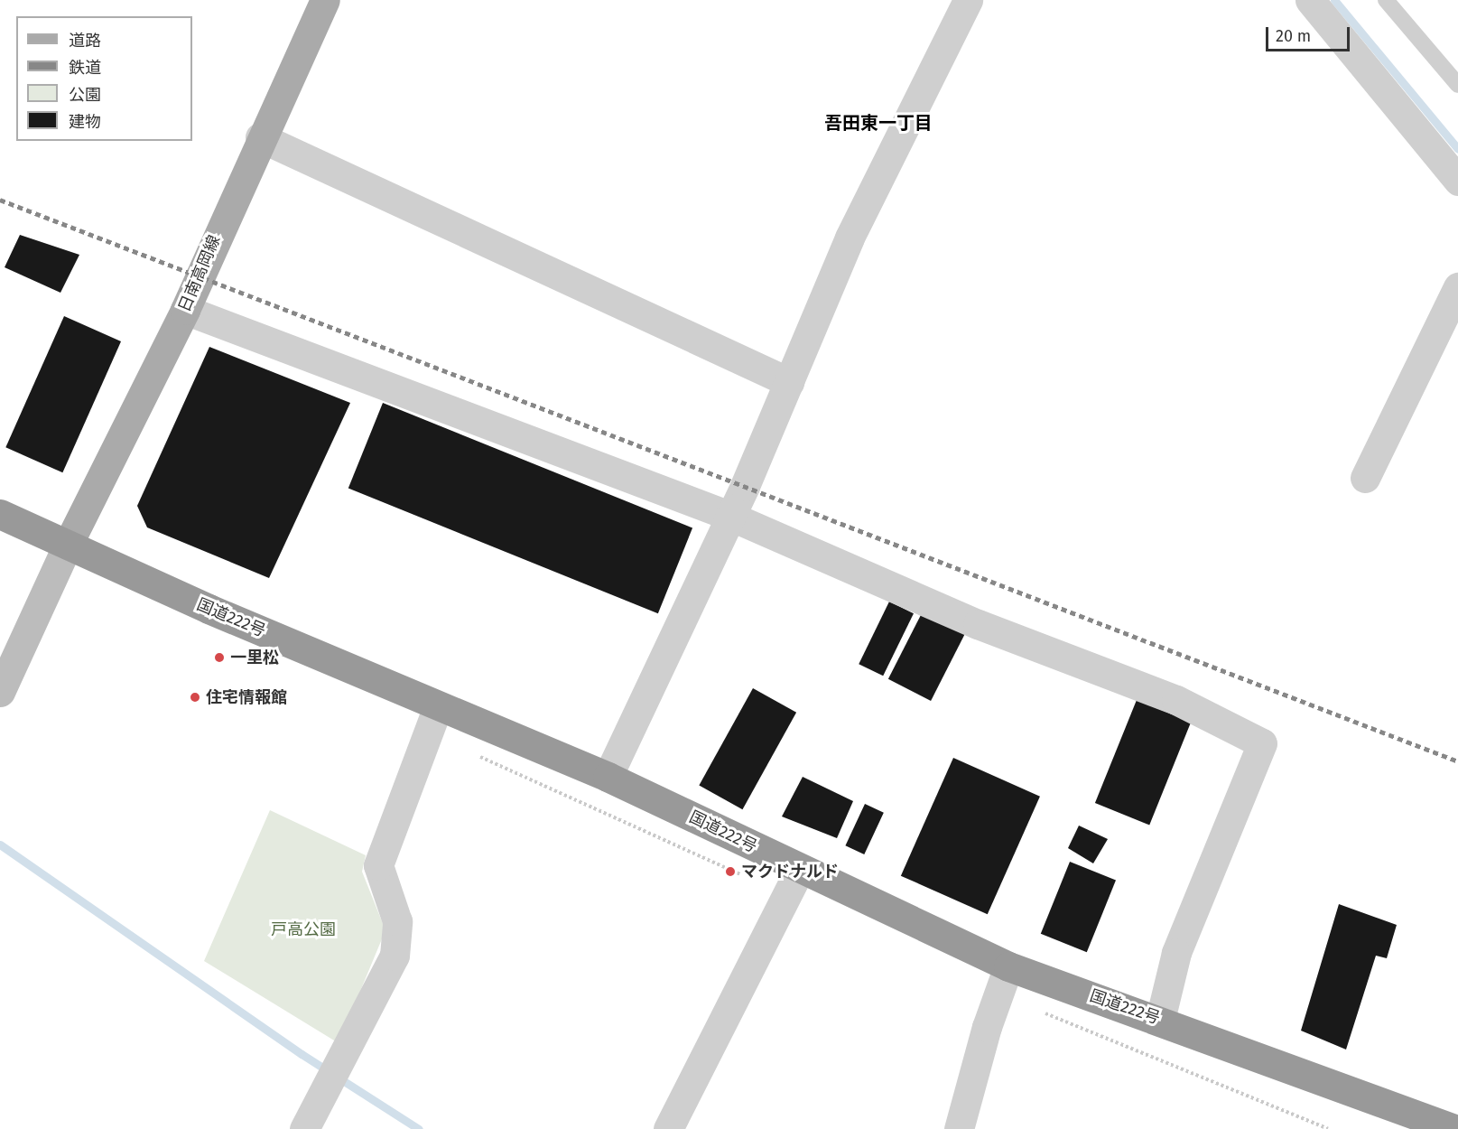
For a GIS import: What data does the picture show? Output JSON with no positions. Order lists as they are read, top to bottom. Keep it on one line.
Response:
{"streets":{"highway":["国道222号"],"main road":["日南高岡線"]},"crossings":[["日南高岡線","国道222号"]],"districts":["吾田東一丁目"],"parks":["戸高公園"],"places":["一里松","住宅情報館","マクドナルド"],"legend":["道路","鉄道","公園","建物"],"scale_bar":"20 m"}
